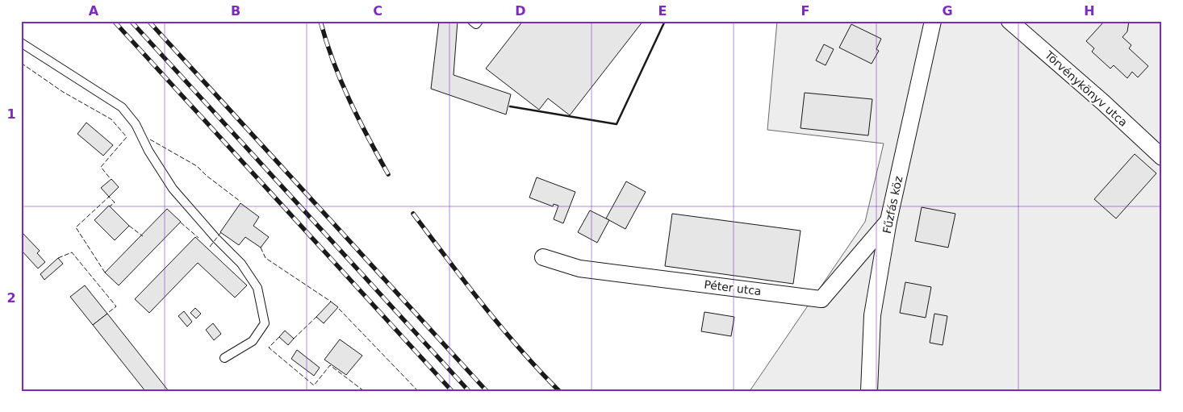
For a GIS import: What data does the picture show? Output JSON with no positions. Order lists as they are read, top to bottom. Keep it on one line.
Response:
{"streets":{"street":["Törvénykönyv utca","Fűzfás köz","Péter utca"]},"crossings":[["Fűzfás köz","Péter utca"]],"grid":{"columns":["A","B","C","D","E","F","G","H"],"rows":["1","2"]}}
